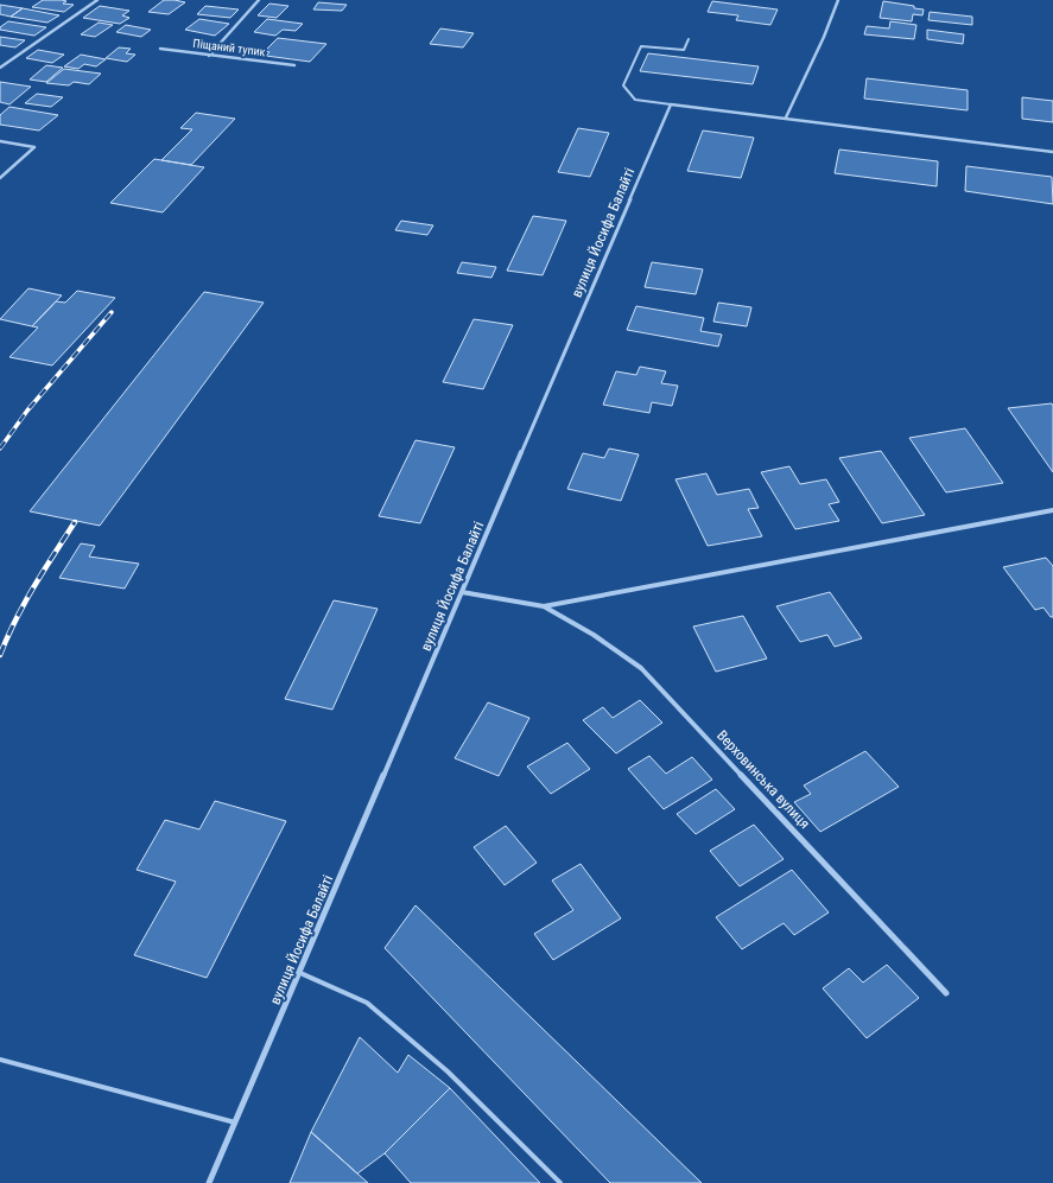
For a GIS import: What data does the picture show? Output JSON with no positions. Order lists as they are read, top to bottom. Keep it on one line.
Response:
{"streets":{"street":["Піщаний тупик","вулиця Йосифа Балайті","Верховинська вулиця"]},"crossings":[["вулиця Йосифа Балайті","Верховинська вулиця"]]}
